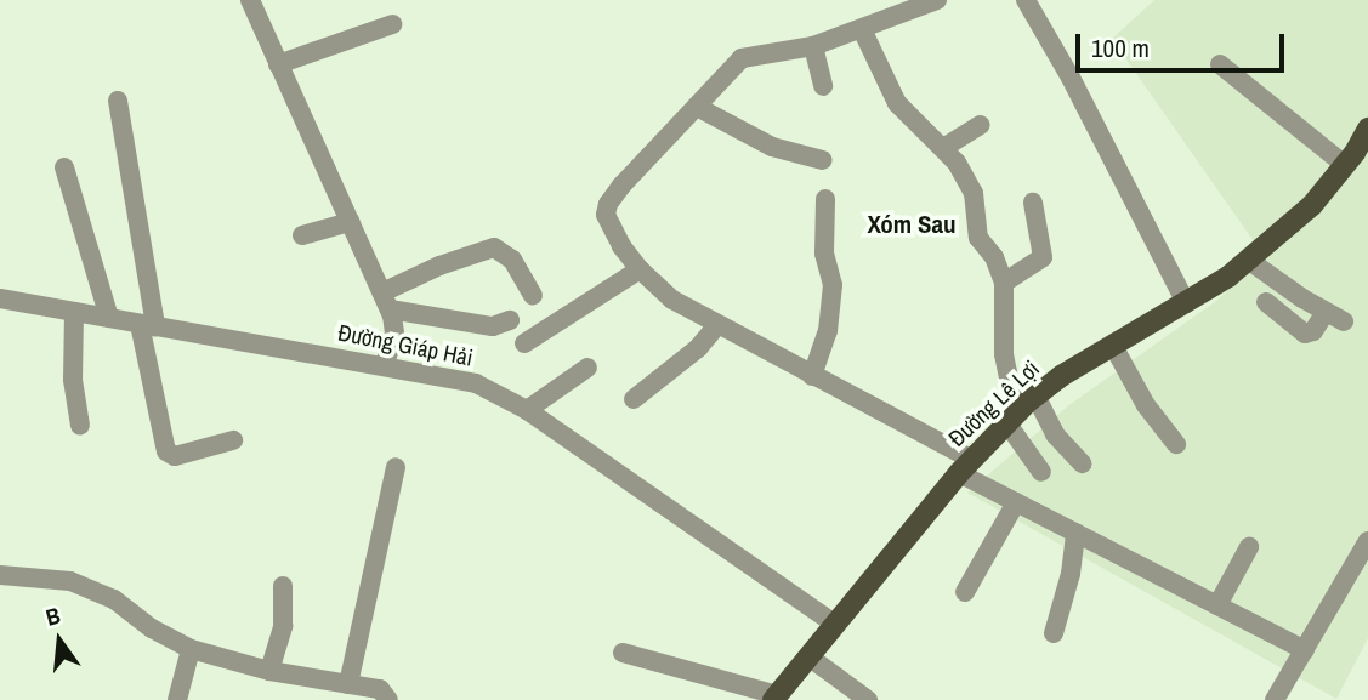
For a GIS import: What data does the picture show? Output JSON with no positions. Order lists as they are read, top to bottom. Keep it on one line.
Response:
{"streets":{"main road":["Đường Lê Lợi"],"street":["Đường Giáp Hải"]},"crossings":[["Đường Giáp Hải","Đường Lê Lợi"]],"districts":["Xóm Sau"],"scale_bar":"100 m","north":"top"}
